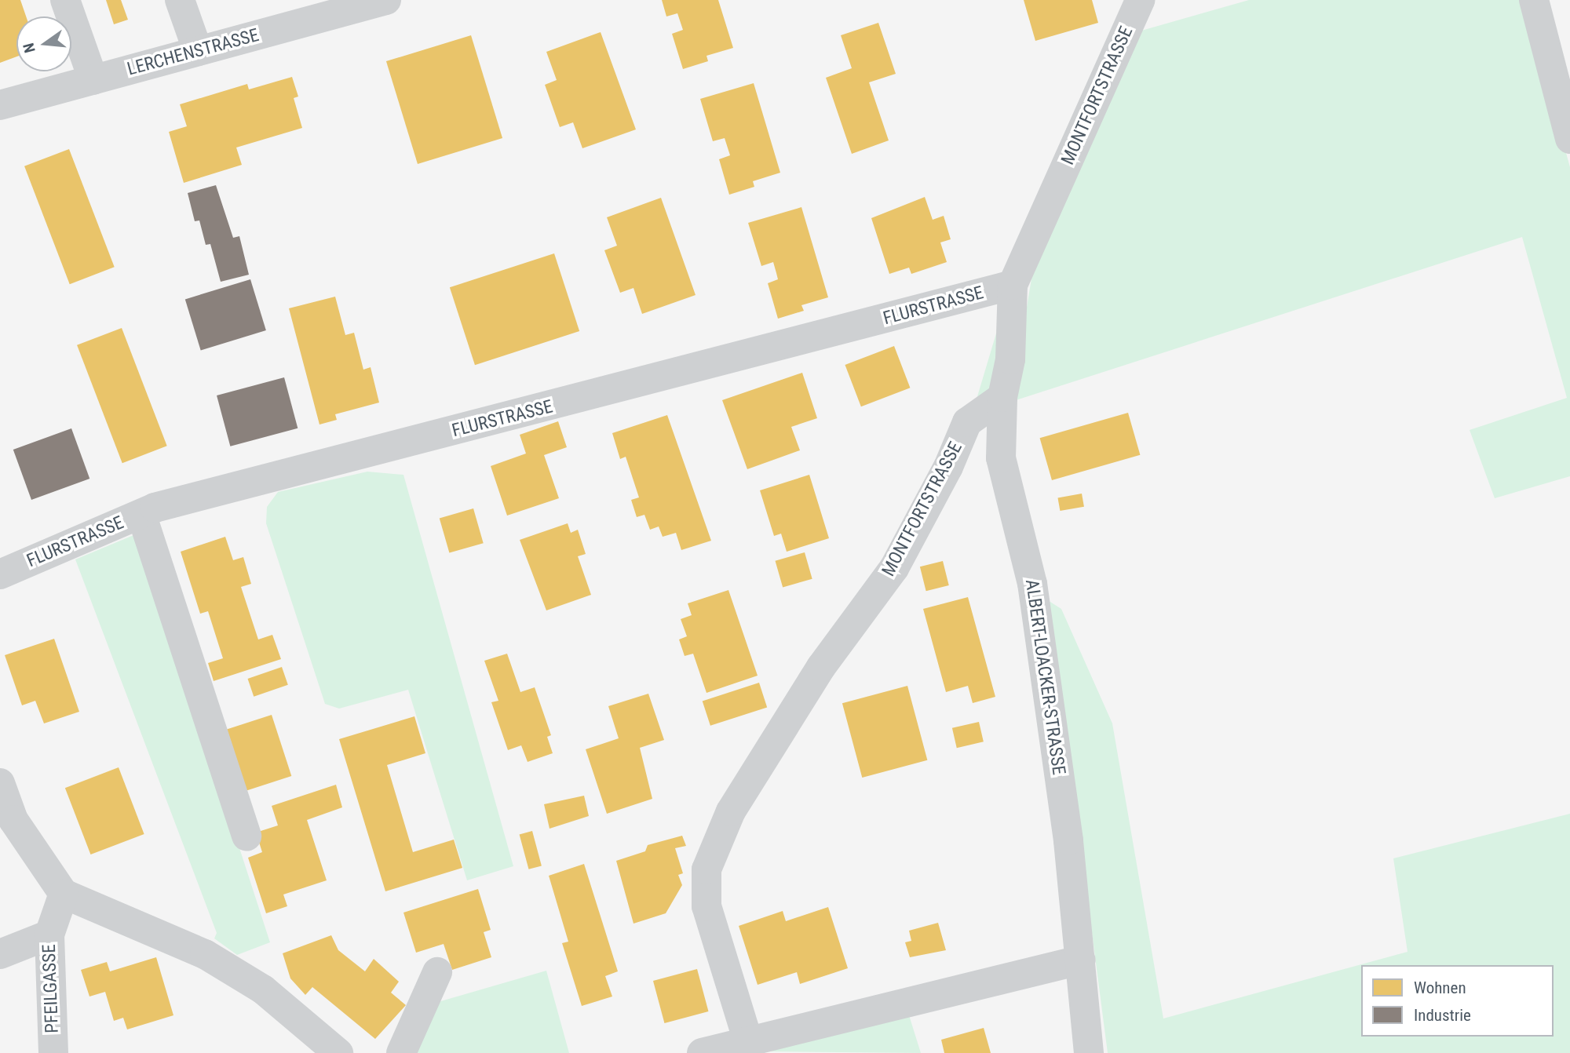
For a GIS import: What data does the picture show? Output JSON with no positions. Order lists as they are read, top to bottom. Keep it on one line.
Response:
{"streets":{"street":["LERCHENSTRASSE","MONTFORTSTRASSE","FLURSTRASSE","ALBERT-LOACKER-STRASSE","PFEILGASSE"]},"crossings":[["MONTFORTSTRASSE","FLURSTRASSE"],["MONTFORTSTRASSE","ALBERT-LOACKER-STRASSE"]],"legend":["Wohnen","Industrie"],"north":"left"}
